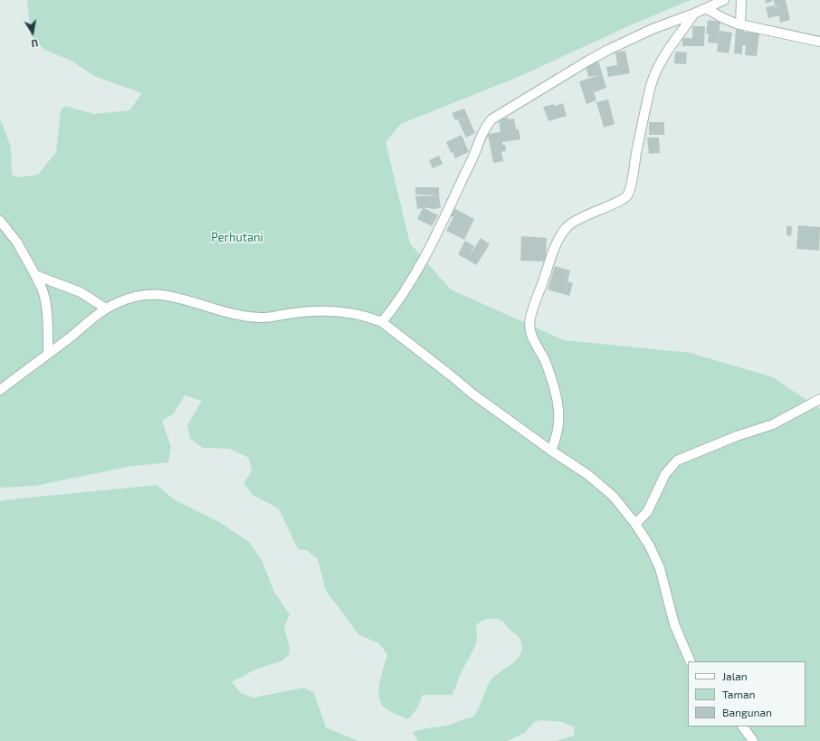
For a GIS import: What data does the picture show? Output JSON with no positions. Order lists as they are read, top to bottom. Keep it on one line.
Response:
{"parks":["Perhutani"],"legend":["Jalan","Taman","Bangunan"],"north":"bottom"}
